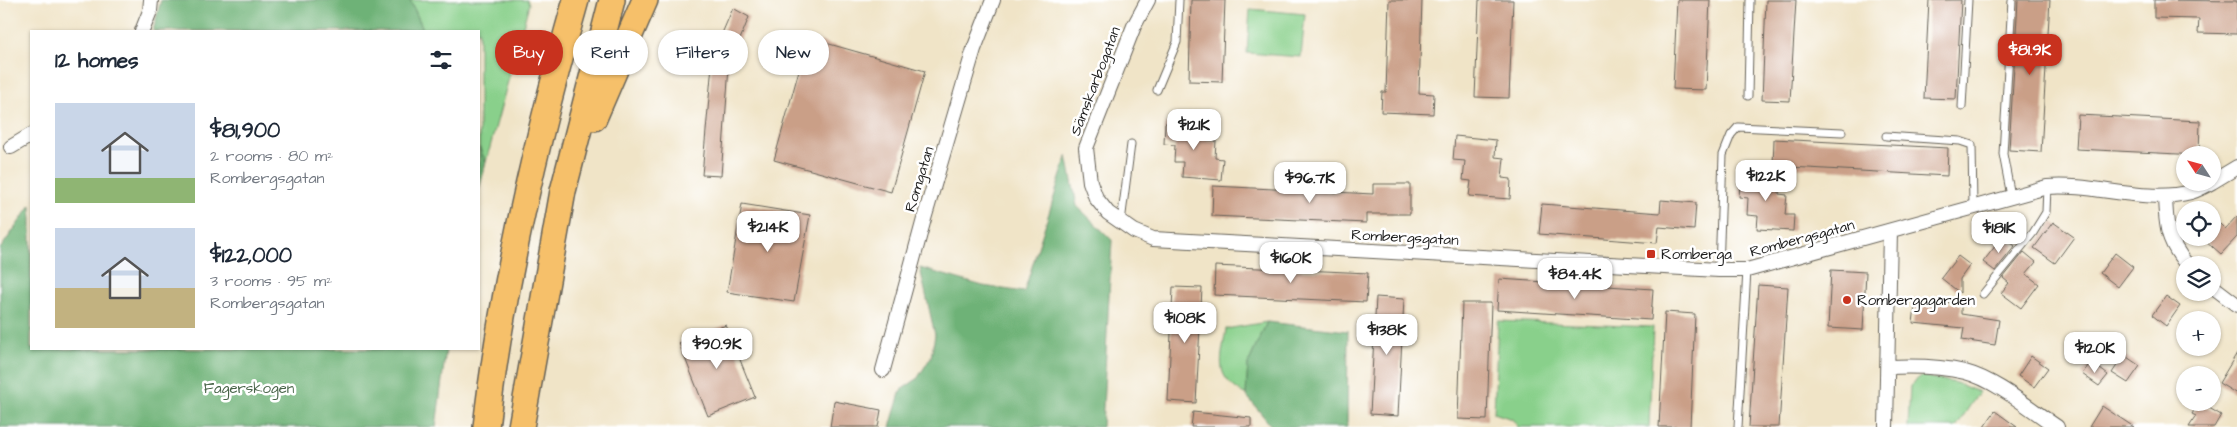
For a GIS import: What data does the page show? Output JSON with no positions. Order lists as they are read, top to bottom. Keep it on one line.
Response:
{"streets":{"street":["Sämskarbogatan","Romgatan","Rombergsgatan"]},"crossings":[["Sämskarbogatan","Rombergsgatan"]],"parks":["Fagerskogen"],"places":{"transit":["Romberga"],"other":["Rombergagården"]},"north":"top left","page":{"chip":["Buy","Rent","Filters","New"],"heading":"12 homes","price":["$81.9K","$121K","$122K","$96.7K","$214K","$181K","$160K","$84.4K","$108K","$138K","$90.9K","$120K"],"list":[{"name":"$81,900","note":"2 rooms · 80 m² · Rombergsgatan"},{"name":"$122,000","note":"3 rooms · 95 m² · Rombergsgatan"}],"map_buttons":["+","−"]}}
